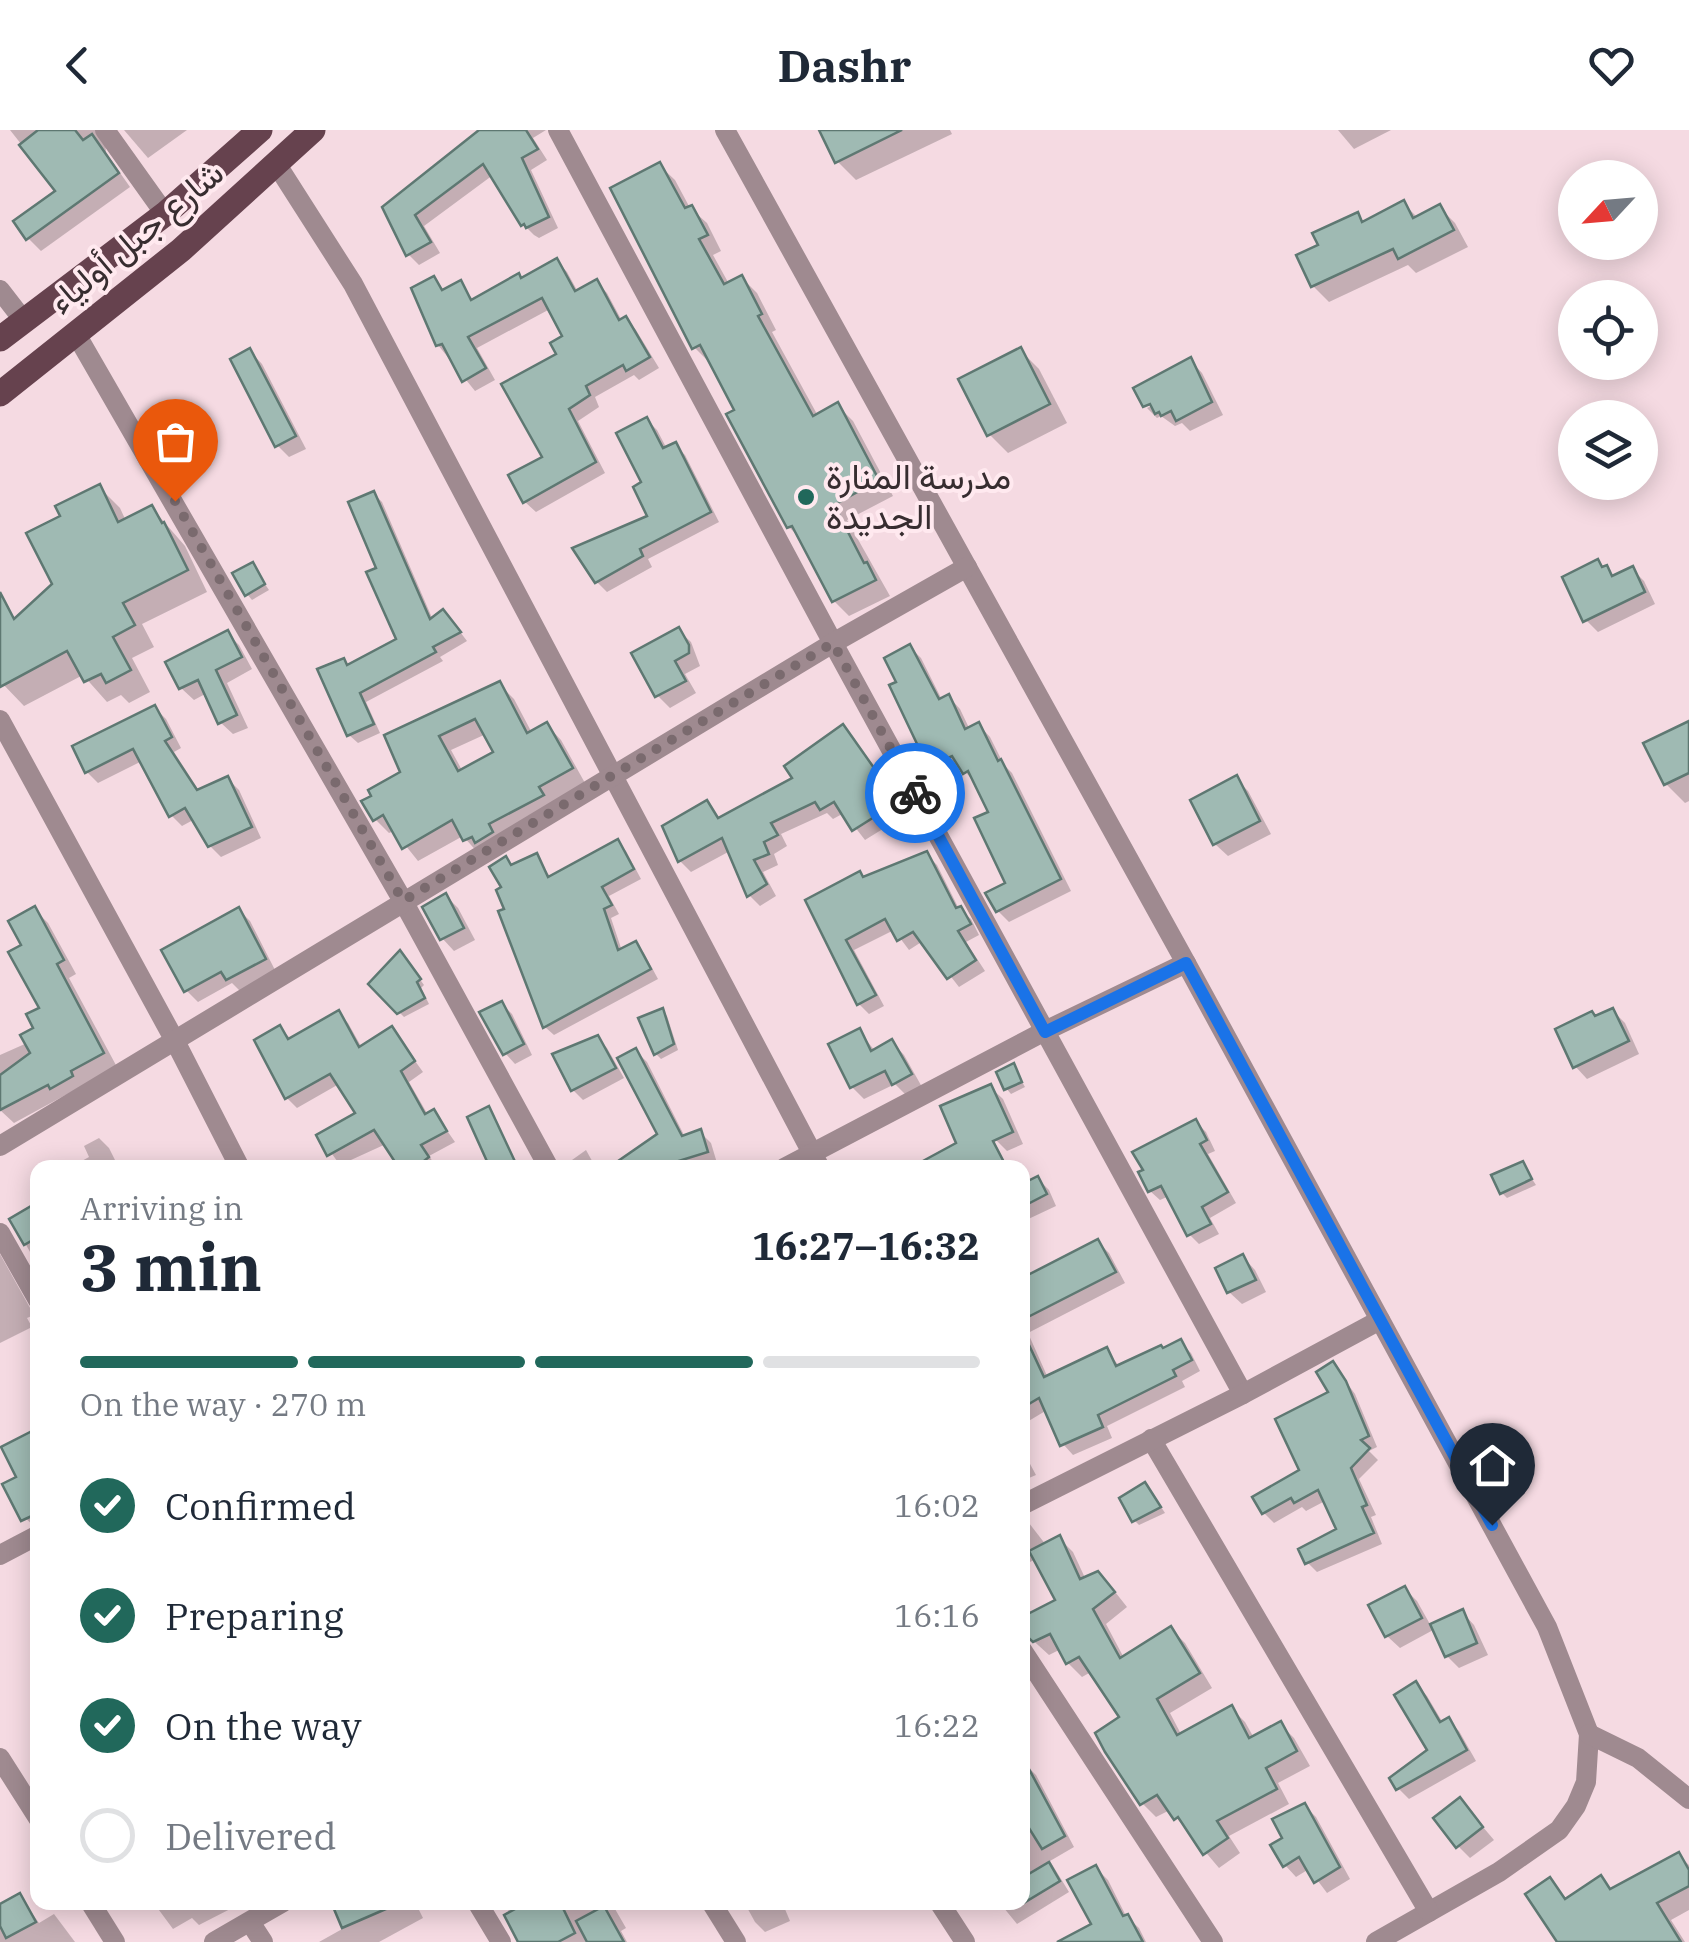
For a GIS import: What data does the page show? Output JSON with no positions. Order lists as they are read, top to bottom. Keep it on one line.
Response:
{"streets":{"main road":["شارع جبل أولياء"]},"places":["مدرسة المنارة الجديدة"],"north":"bottom left","page":{"header":"Dashr","heading":["3 min","Arriving in","16:27–16:32"],"bar":"On the way · 270 m","list":[["Confirmed","16:02"],["Preparing","16:16"],["On the way","16:22"],"Delivered"]}}
